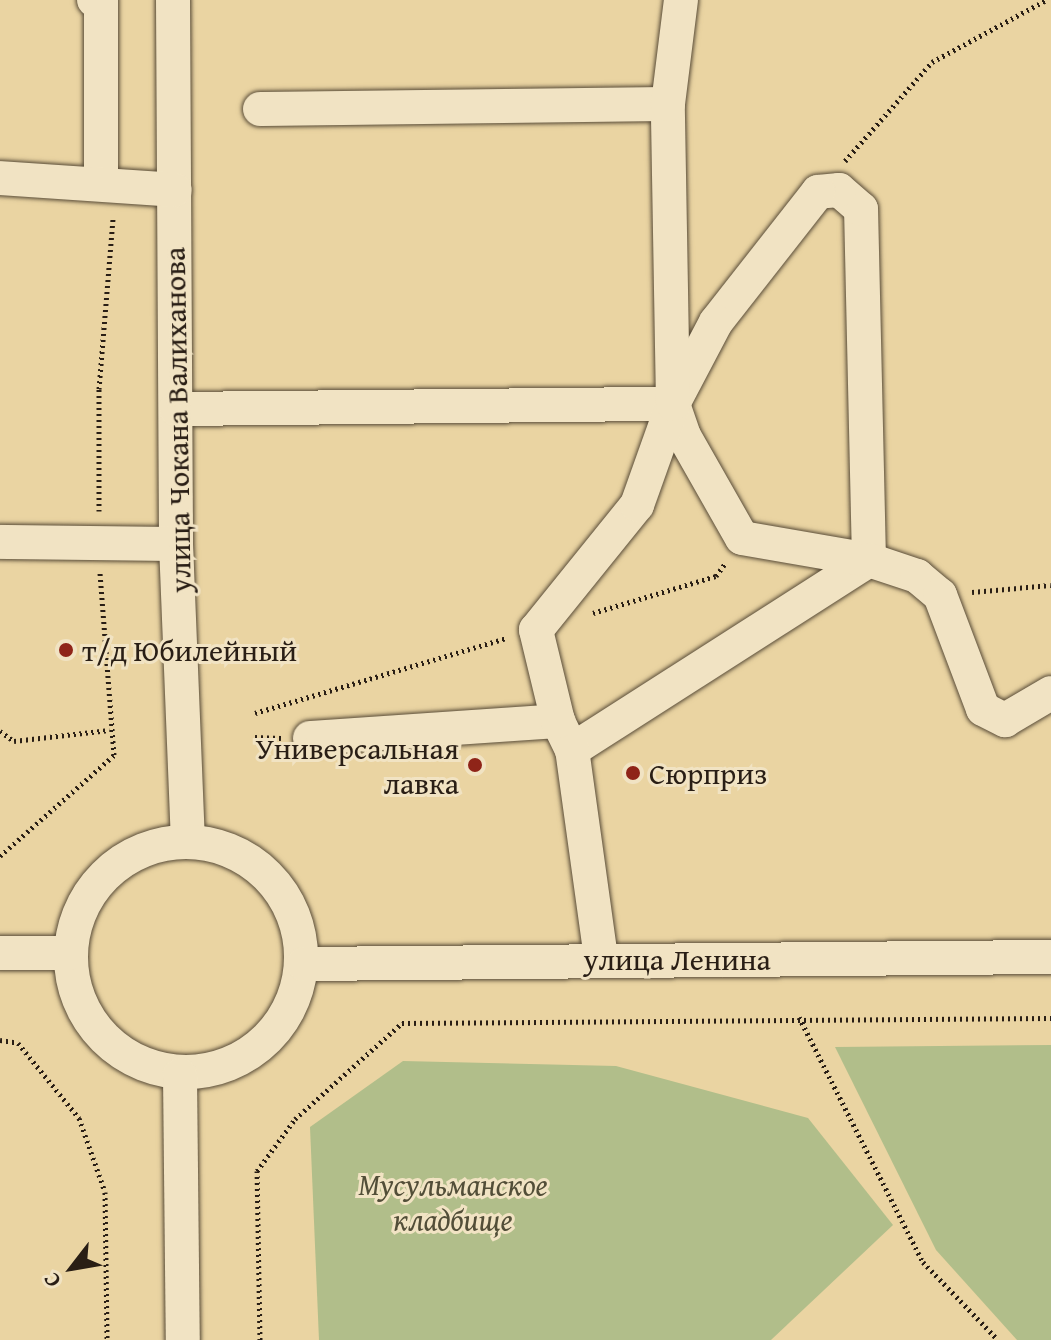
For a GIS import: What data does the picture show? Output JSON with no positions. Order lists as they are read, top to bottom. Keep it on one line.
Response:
{"streets":{"street":["улица Чокана Валиханова","улица Ленина"]},"crossings":[["улица Чокана Валиханова","улица Ленина"]],"parks":["Мусульманское кладбище"],"places":["т/д Юбилейный","Универсальная лавка","Сюрприз"],"north":"bottom left"}
